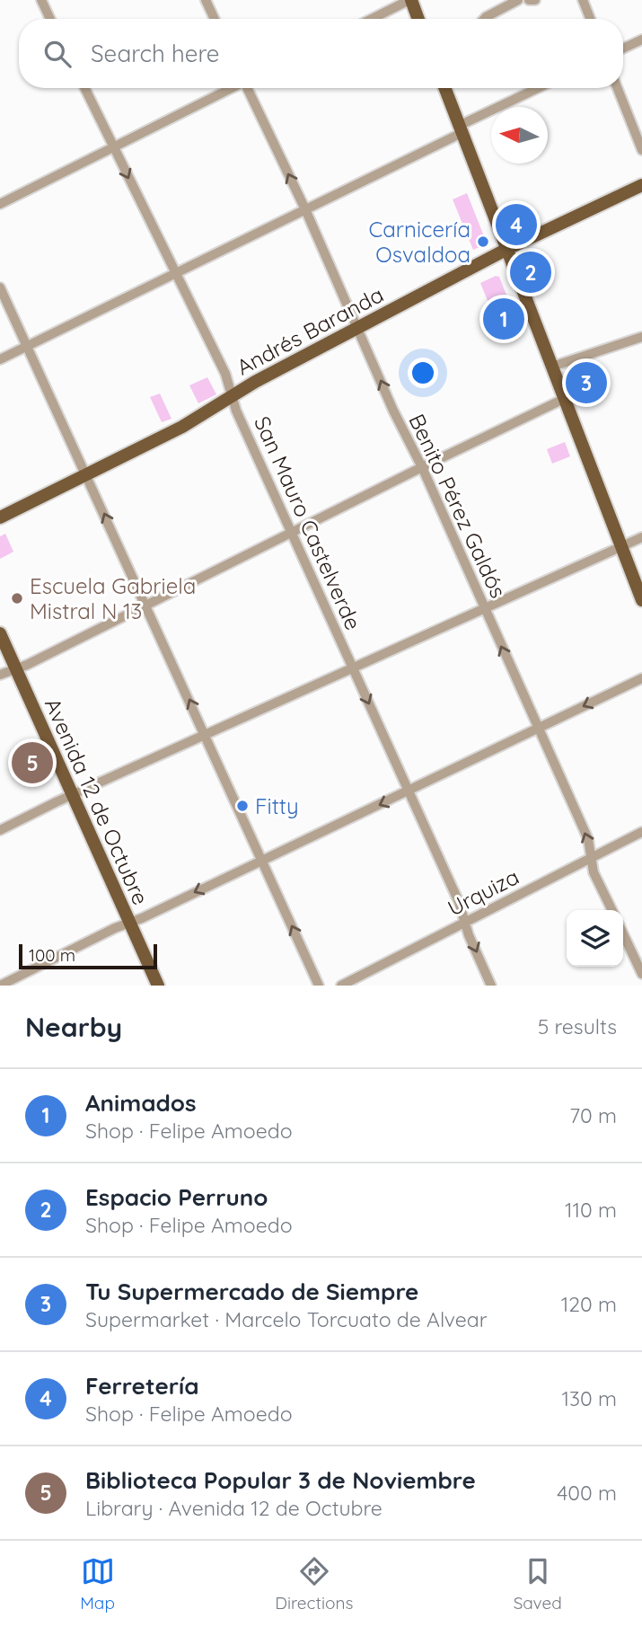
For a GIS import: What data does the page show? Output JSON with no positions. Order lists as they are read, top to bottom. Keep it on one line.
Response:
{"streets":{"main road":["Andrés Baranda","Avenida 12 de Octubre"],"street":["Benito Pérez Galdós","San Mauro Castelverde","Urquiza"]},"crossings":[["Andrés Baranda","Benito Pérez Galdós"],["Andrés Baranda","San Mauro Castelverde"],["Benito Pérez Galdós","Urquiza"],["San Mauro Castelverde","Urquiza"]],"one_way":["Benito Pérez Galdós"],"places":["Carnicería Osvaldoa","Escuela Gabriela Mistral N 13","Fitty"],"scale_bar":"100 m","north":"left","page":{"search":"Search here","pins":["4","2","1","3","5"],"scale":"100 m","heading":["Nearby","5 results"],"list":[{"mark":"1","name":"Animados","note":"Shop · Felipe Amoedo","value":"70 m"},{"mark":"2","name":"Espacio Perruno","note":"Shop · Felipe Amoedo","value":"110 m"},{"mark":"3","name":"Tu Supermercado de Siempre","note":"Supermarket · Marcelo Torcuato de Alvear","value":"120 m"},{"mark":"4","name":"Ferretería","note":"Shop · Felipe Amoedo","value":"130 m"},{"mark":"5","name":"Biblioteca Popular 3 de Noviembre","note":"Library · Avenida 12 de Octubre","value":"400 m"}],"nav":["Map","Directions","Saved"]}}
